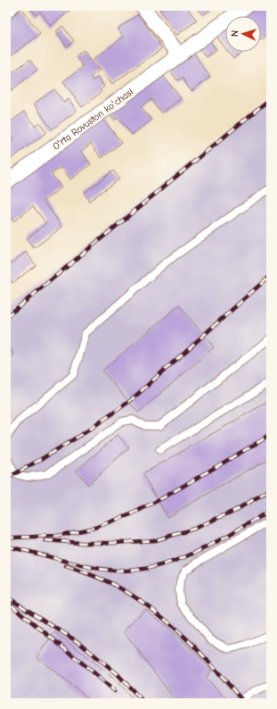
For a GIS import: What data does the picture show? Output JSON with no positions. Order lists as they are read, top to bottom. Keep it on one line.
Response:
{"streets":{"street":["Oʻrta Rovuston koʻchasi"]},"north":"left"}
